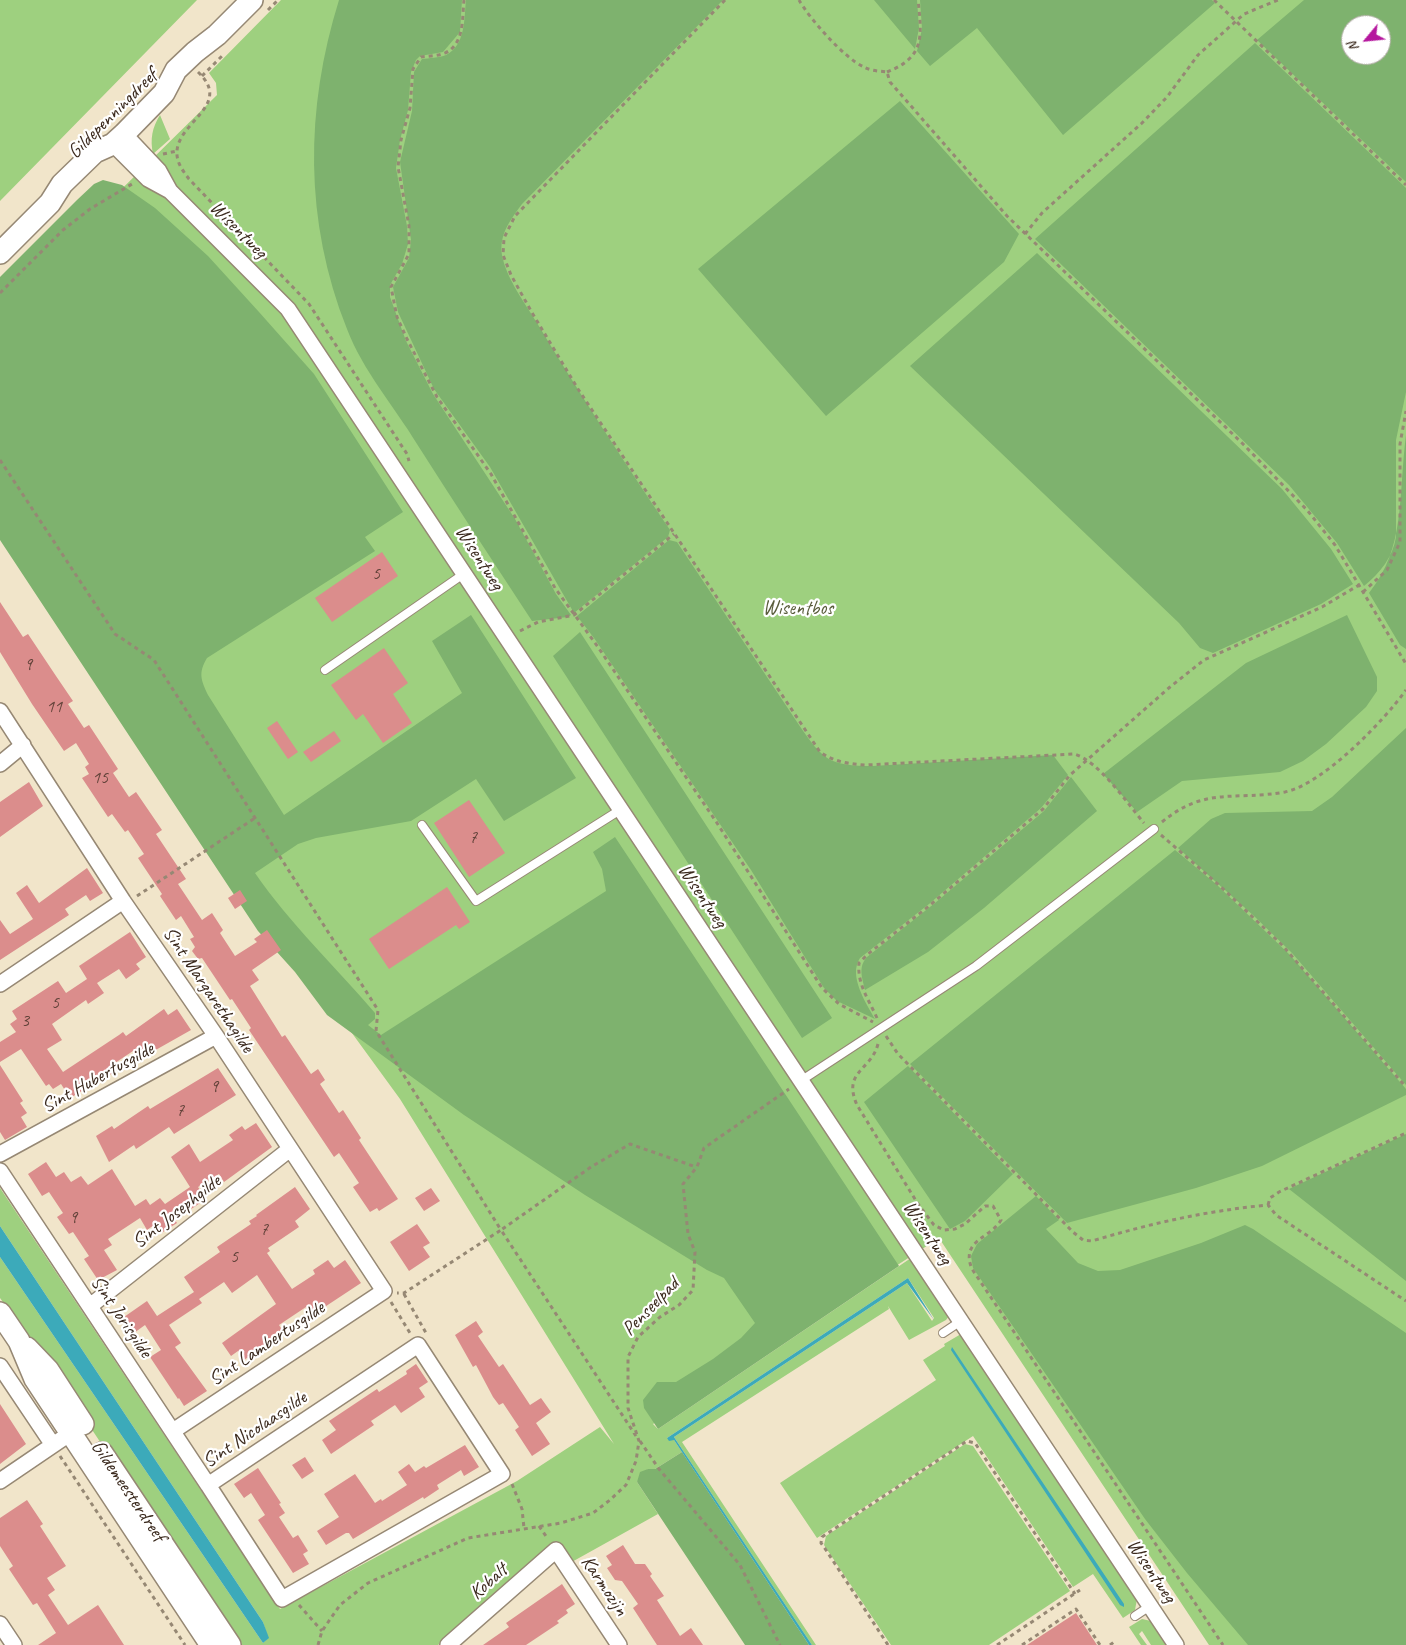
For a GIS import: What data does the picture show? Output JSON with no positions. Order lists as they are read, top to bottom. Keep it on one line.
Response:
{"streets":{"street":["Gildepenningdreef","Wisentweg","Sint Margarethagilde","Sint Hubertusgilde","Sint Josephgilde","Sint Jorisgilde","Sint Lambertusgilde","Sint Nicolaasgilde","Gildemeesterdreef","Kobalt","Karmozijn"],"path":["Penseelpad"]},"crossings":[["Gildepenningdreef","Wisentweg"],["Wisentweg","Penseelpad"],["Sint Margarethagilde","Sint Hubertusgilde"],["Sint Margarethagilde","Sint Josephgilde"],["Sint Margarethagilde","Sint Lambertusgilde"],["Sint Josephgilde","Sint Jorisgilde"],["Sint Jorisgilde","Sint Lambertusgilde"],["Sint Jorisgilde","Sint Nicolaasgilde"],["Kobalt","Karmozijn"]],"parks":["Wisentbos"],"house_numbers":["5","9","11","15","7","5","3","9","7","9","7","5"],"north":"bottom left"}
